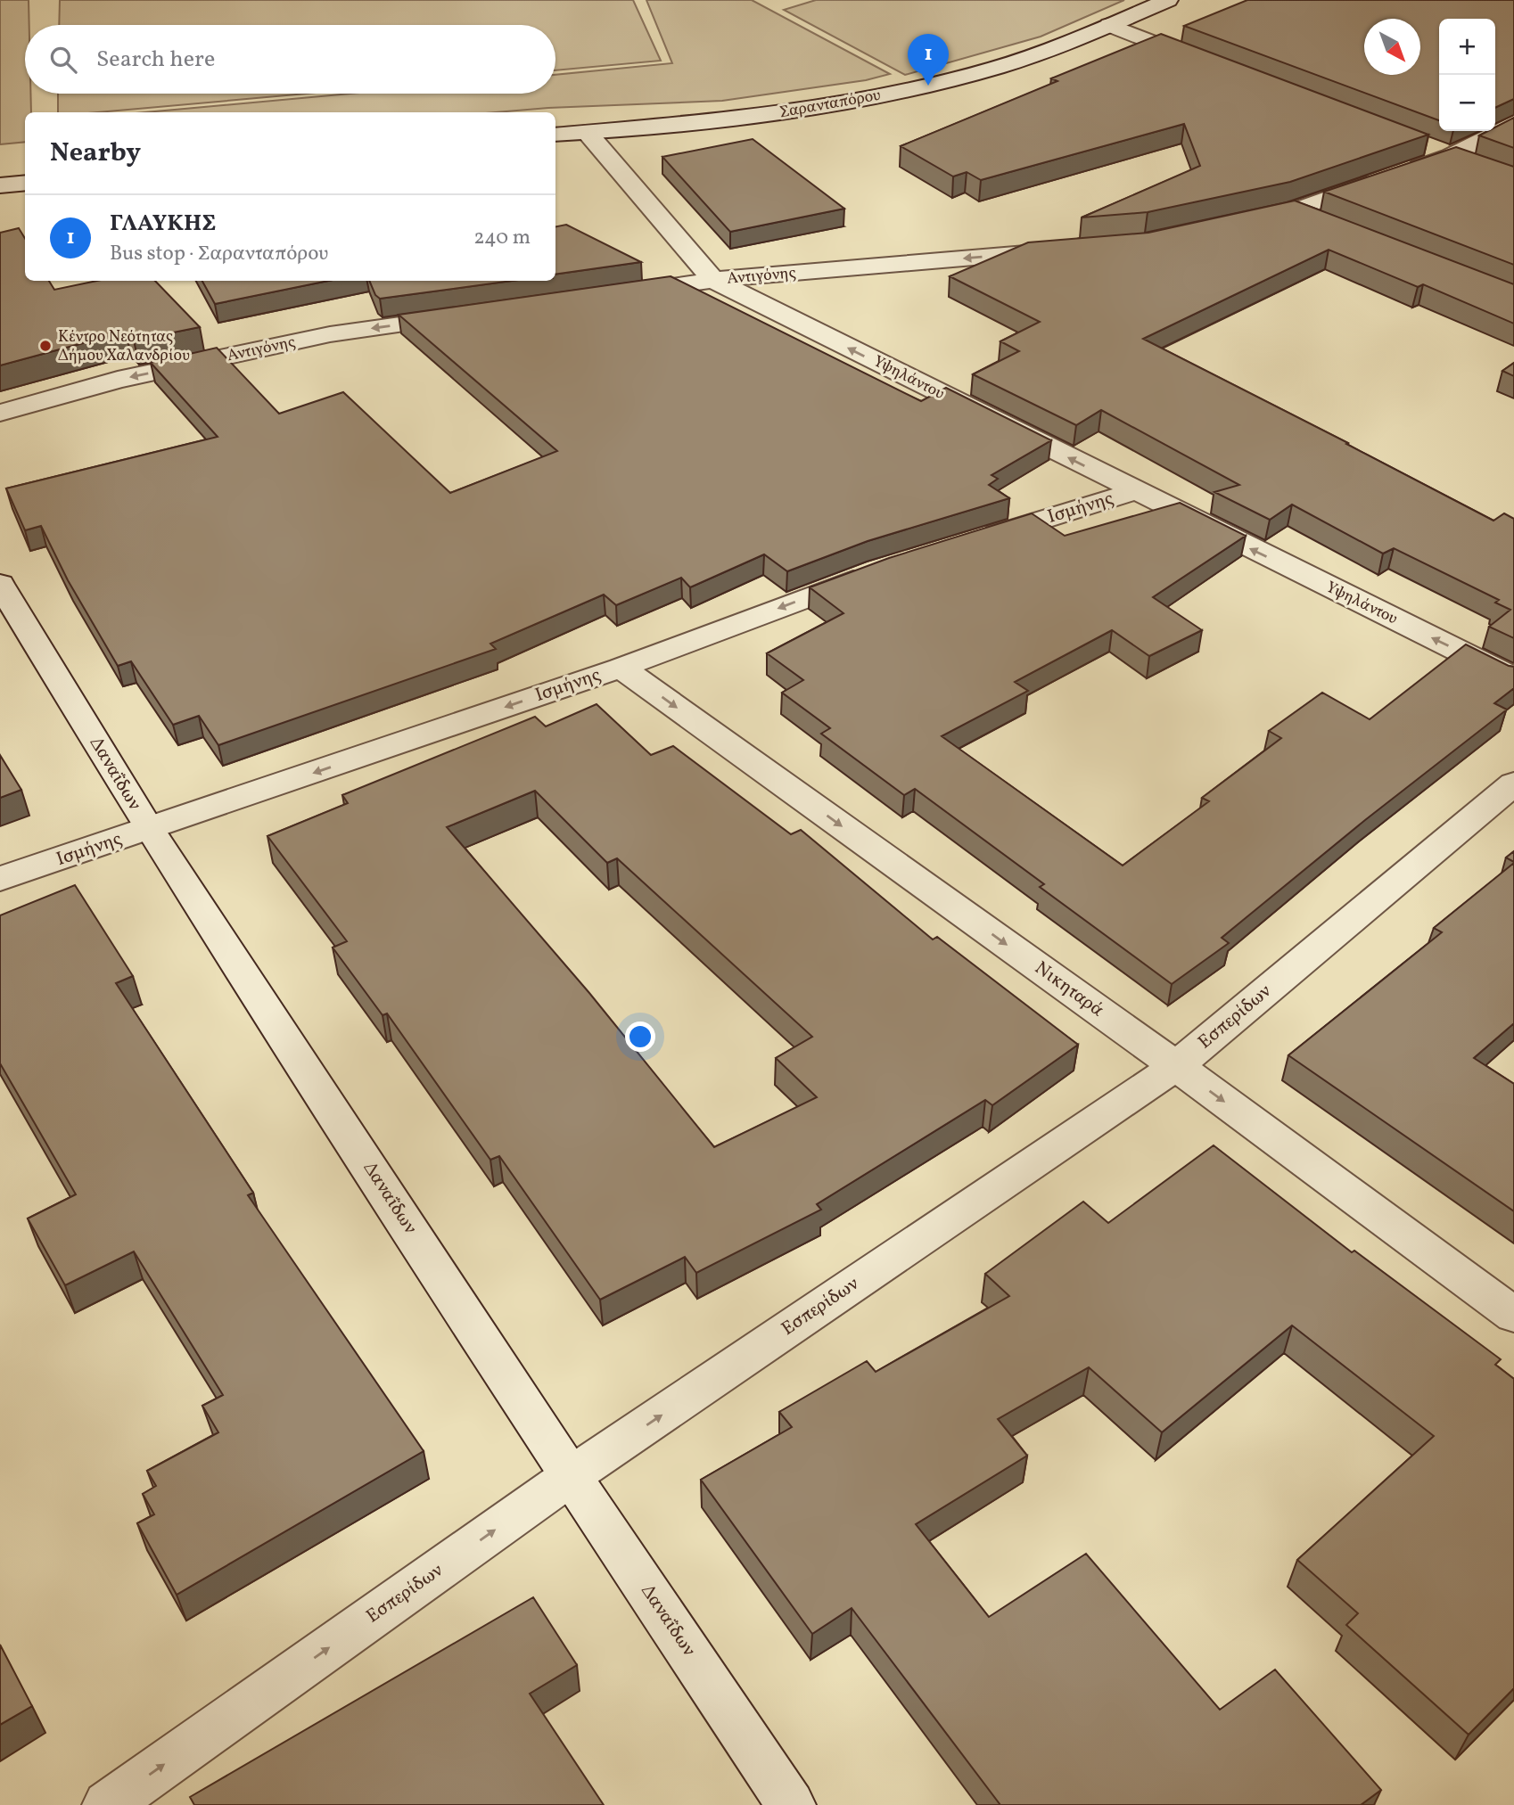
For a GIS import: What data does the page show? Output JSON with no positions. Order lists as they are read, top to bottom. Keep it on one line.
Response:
{"streets":{"street":["Σαρανταπόρου","Αντιγόνης","Υψηλάντου","Ισμήνης","Δαναΐδων","Νικηταρά","Εσπερίδων"]},"crossings":[["Σαρανταπόρου","Υψηλάντου"],["Αντιγόνης","Υψηλάντου"],["Υψηλάντου","Ισμήνης"],["Ισμήνης","Δαναΐδων"],["Ισμήνης","Νικηταρά"],["Δαναΐδων","Εσπερίδων"],["Νικηταρά","Εσπερίδων"]],"one_way":["Αντιγόνης","Υψηλάντου","Ισμήνης","Νικηταρά","Εσπερίδων"],"places":["Κέντρο Νεότητας Δήμου Χαλανδρίου"],"north":"bottom right","page":{"map_buttons":["+","−"],"search":"Search here","pins":"1","heading":"Nearby","list":[{"mark":"1","name":"ΓΛΑΥΚΗΣ","note":"Bus stop · Σαρανταπόρου","value":"240 m"}]}}
